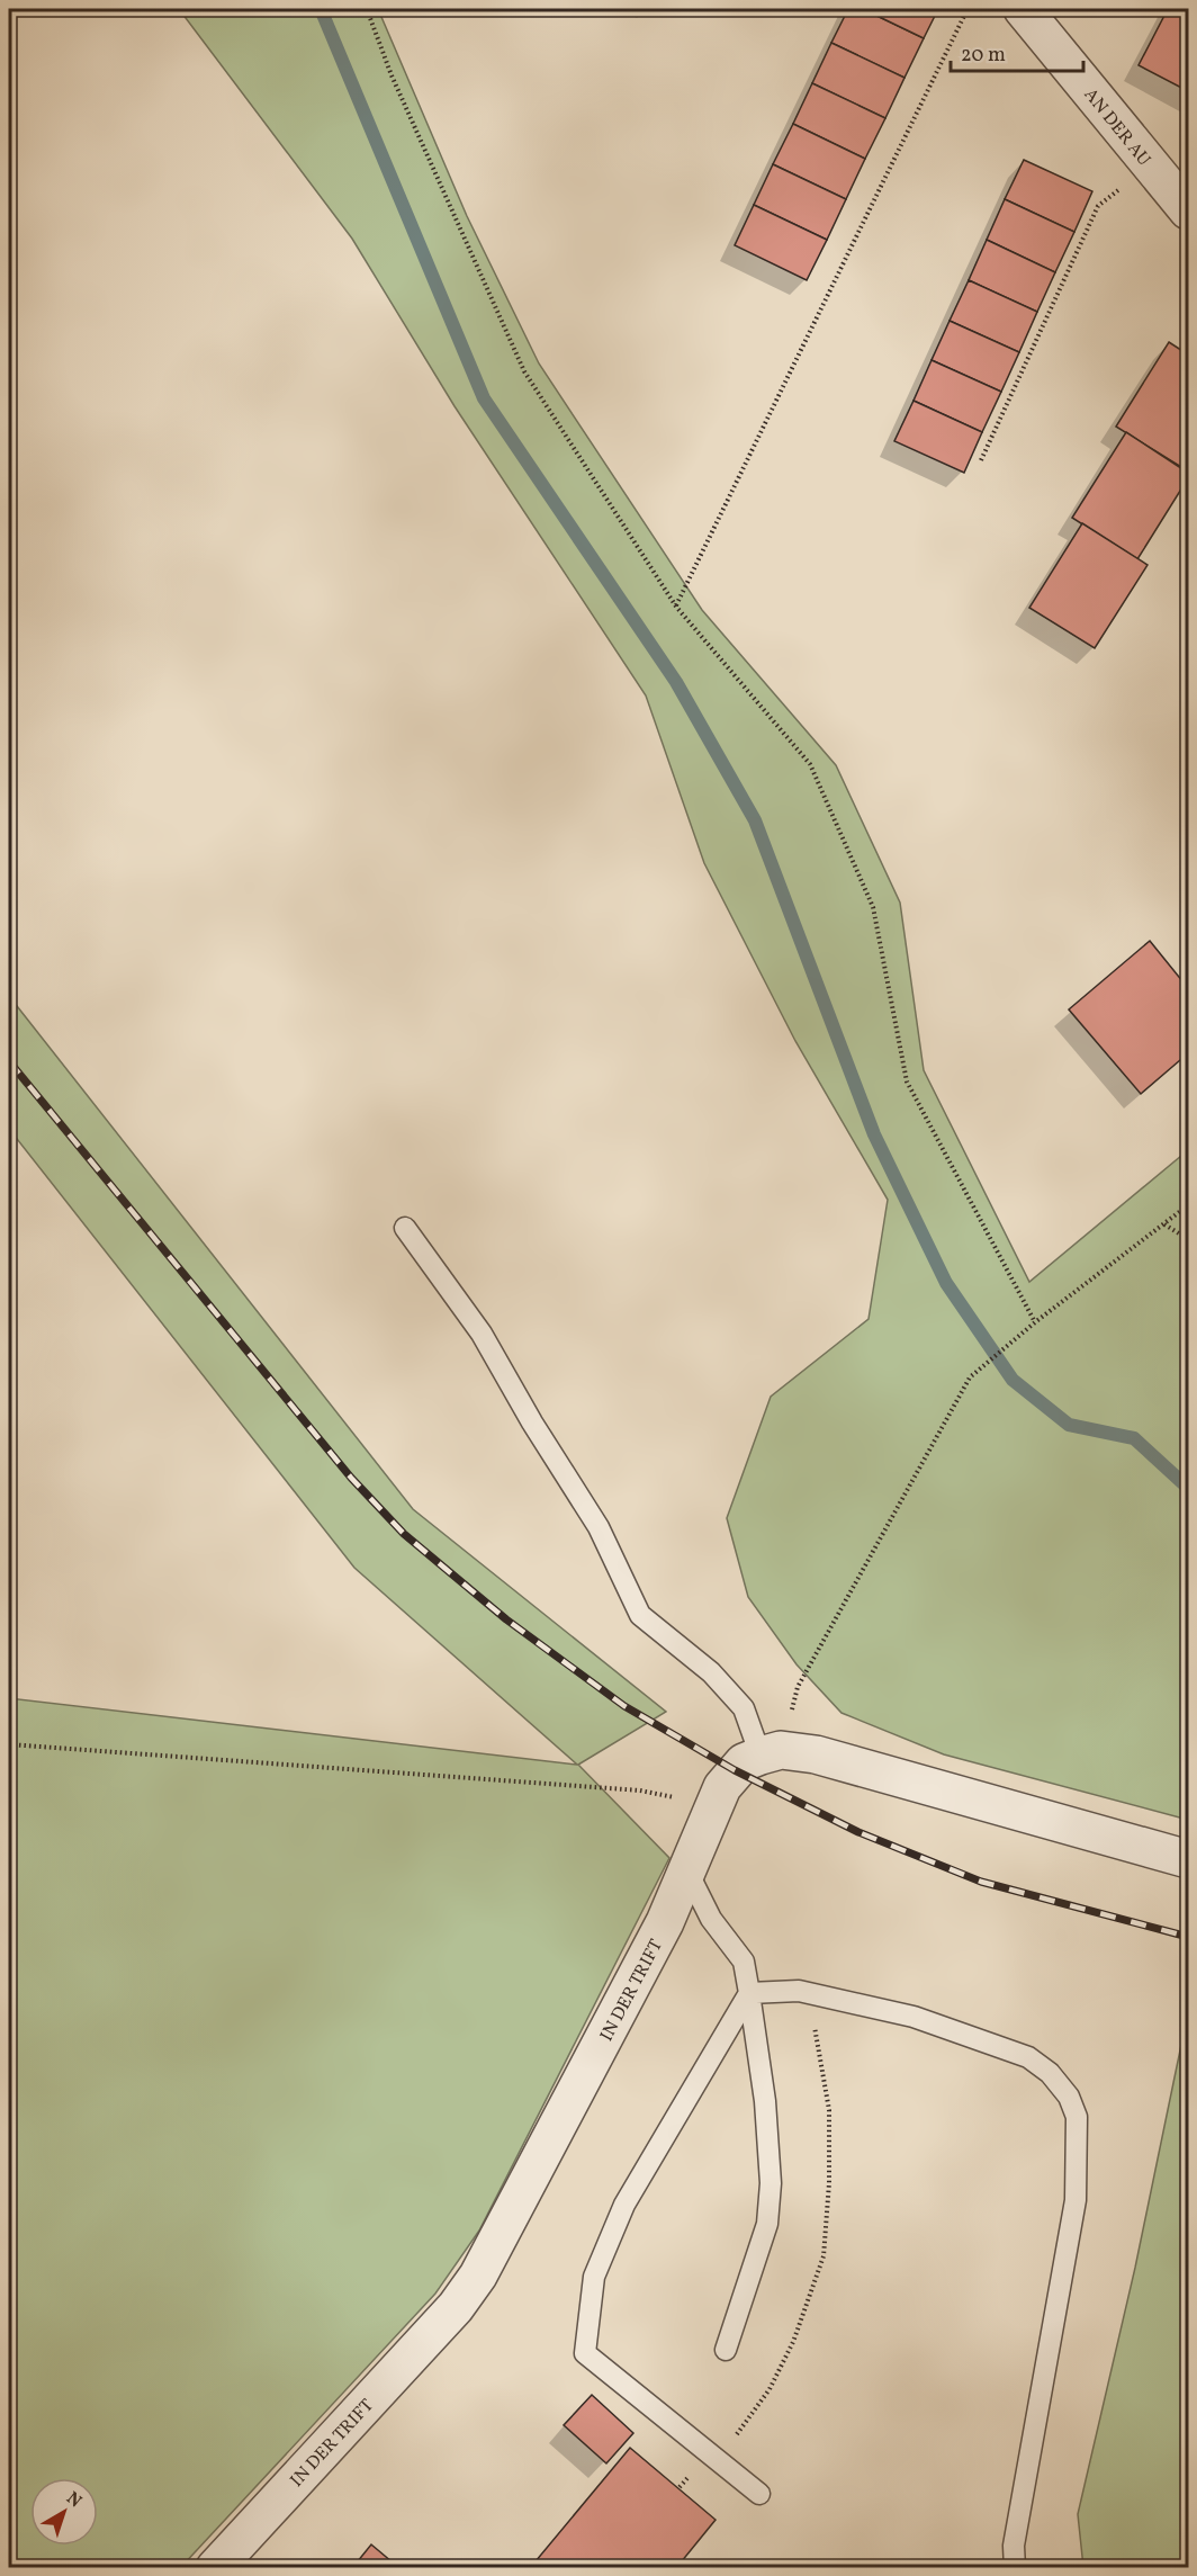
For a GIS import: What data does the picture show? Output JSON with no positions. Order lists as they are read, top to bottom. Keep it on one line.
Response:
{"streets":{"street":["AN DER AU","IN DER TRIFT"]},"scale_bar":"20 m","north":"top right"}
